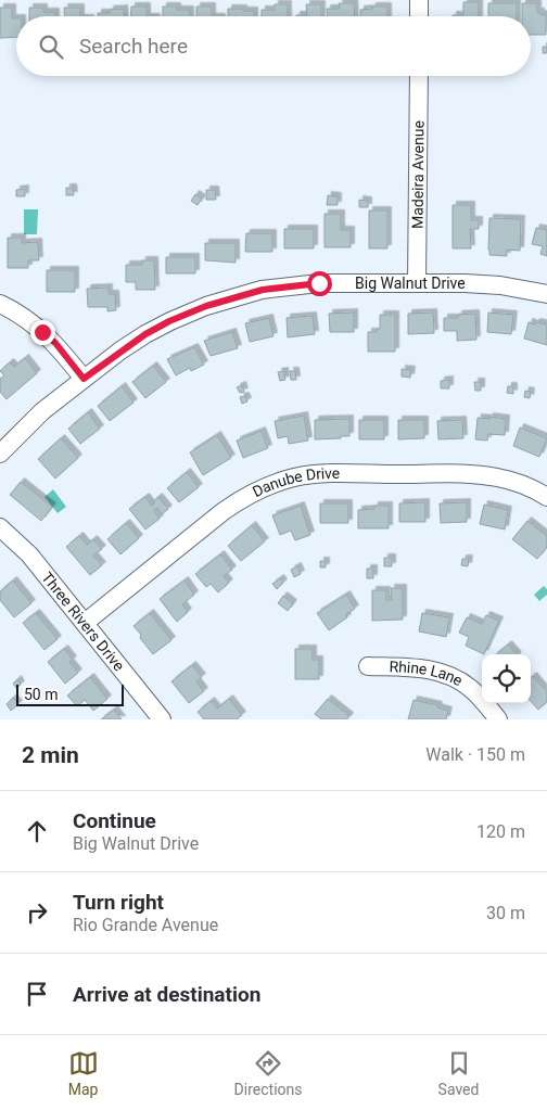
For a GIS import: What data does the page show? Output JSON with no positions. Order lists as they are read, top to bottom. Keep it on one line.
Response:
{"streets":{"street":["Madeira Avenue","Big Walnut Drive","Danube Drive","Three Rivers Drive","Rhine Lane"]},"crossings":[["Madeira Avenue","Big Walnut Drive"],["Danube Drive","Three Rivers Drive"]],"scale_bar":"50 m","page":{"search":"Search here","scale":"50 m","heading":["2 min","Walk · 150 m"],"list":[["Continue","Big Walnut Drive","120 m"],["Turn right","Rio Grande Avenue","30 m"],"Arrive at destination"],"nav":["Map","Directions","Saved"]}}
